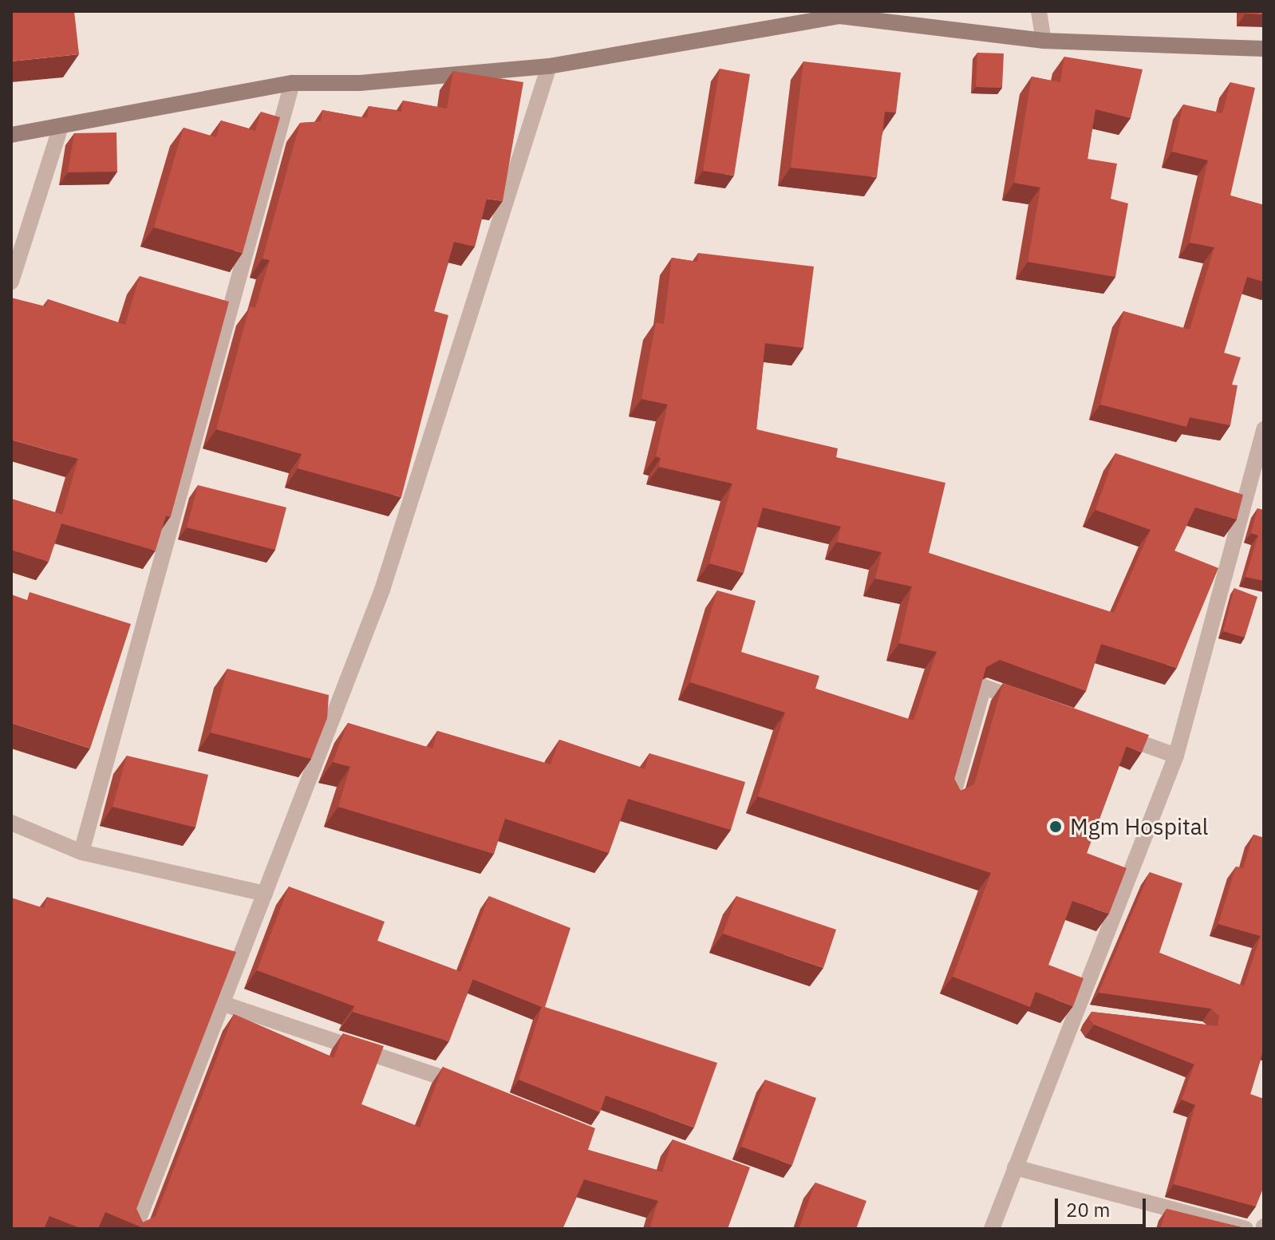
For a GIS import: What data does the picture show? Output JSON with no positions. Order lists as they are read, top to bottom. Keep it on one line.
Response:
{"places":["Mgm Hospital"],"scale_bar":"20 m"}
